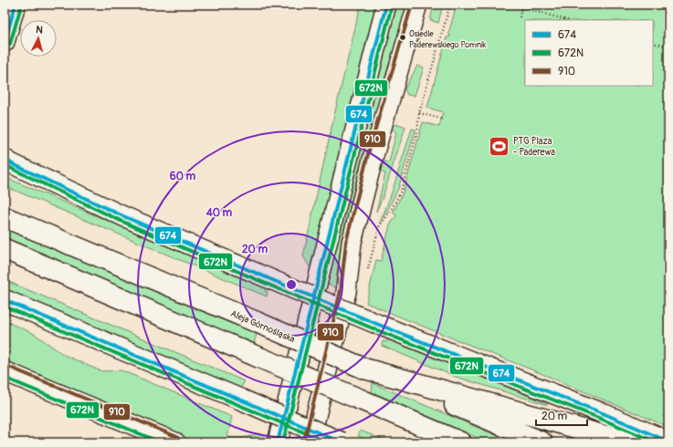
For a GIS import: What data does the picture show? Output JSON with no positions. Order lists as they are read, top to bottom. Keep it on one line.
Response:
{"streets":{"main road":["Aleja Górnośląska"]},"places":{"other":["Osiedle Paderewskiego Pomnik"],"sports":["PTG Plaza - Paderewa"]},"lines":["transit line 674","transit line 910","transit line 672N"],"legend":["674","672N","910"],"scale_bar":"20 m","north":"top","rings":["60 m","40 m","20 m"]}
